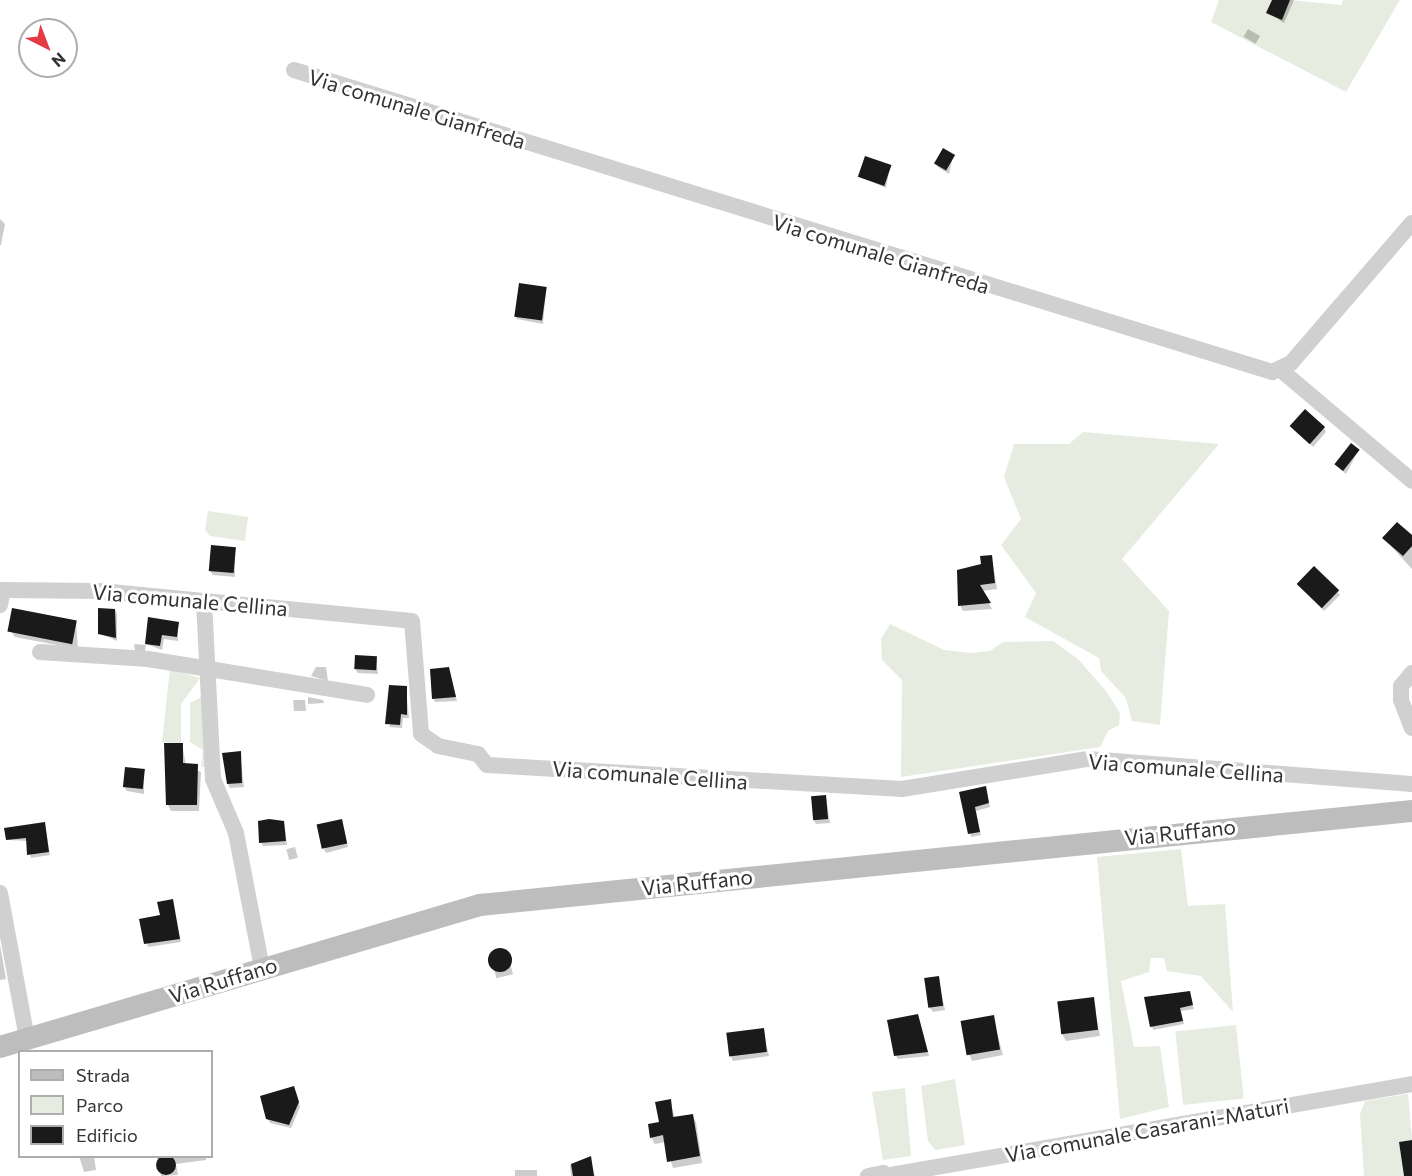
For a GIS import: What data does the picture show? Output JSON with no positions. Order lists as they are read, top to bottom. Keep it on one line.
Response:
{"streets":{"street":["Via comunale Gianfreda","Via comunale Cellina","Via Ruffano","Via comunale Casarani-Maturi"]},"legend":["Strada","Parco","Edificio"],"north":"bottom right"}
